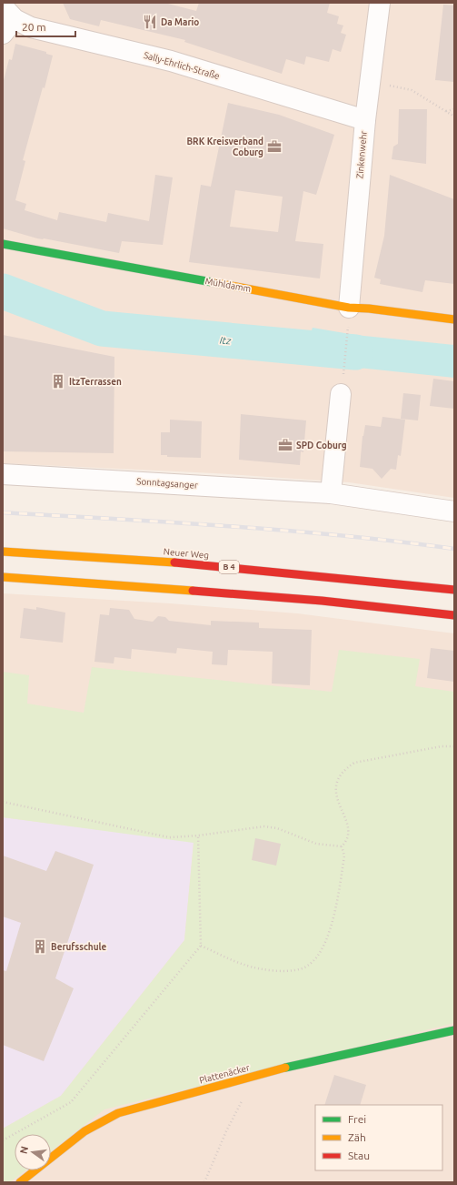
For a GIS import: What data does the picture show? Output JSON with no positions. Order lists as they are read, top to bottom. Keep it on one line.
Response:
{"streets":{"main road":["Mühldamm","Neuer Weg","B 4","Plattenäcker"],"street":["Sally-Ehrlich-Straße","Zinkenwehr","Sonntagsanger"]},"crossings":[["Sally-Ehrlich-Straße","Zinkenwehr"],["Zinkenwehr","Mühldamm"]],"water":["Itz"],"places":{"restaurant":["Da Mario"],"office":["BRK Kreisverband Coburg","SPD Coburg"],"building":["ItzTerrassen","Berufsschule"]},"legend":["Frei","Zäh","Stau"],"scale_bar":"20 m","north":"left"}
